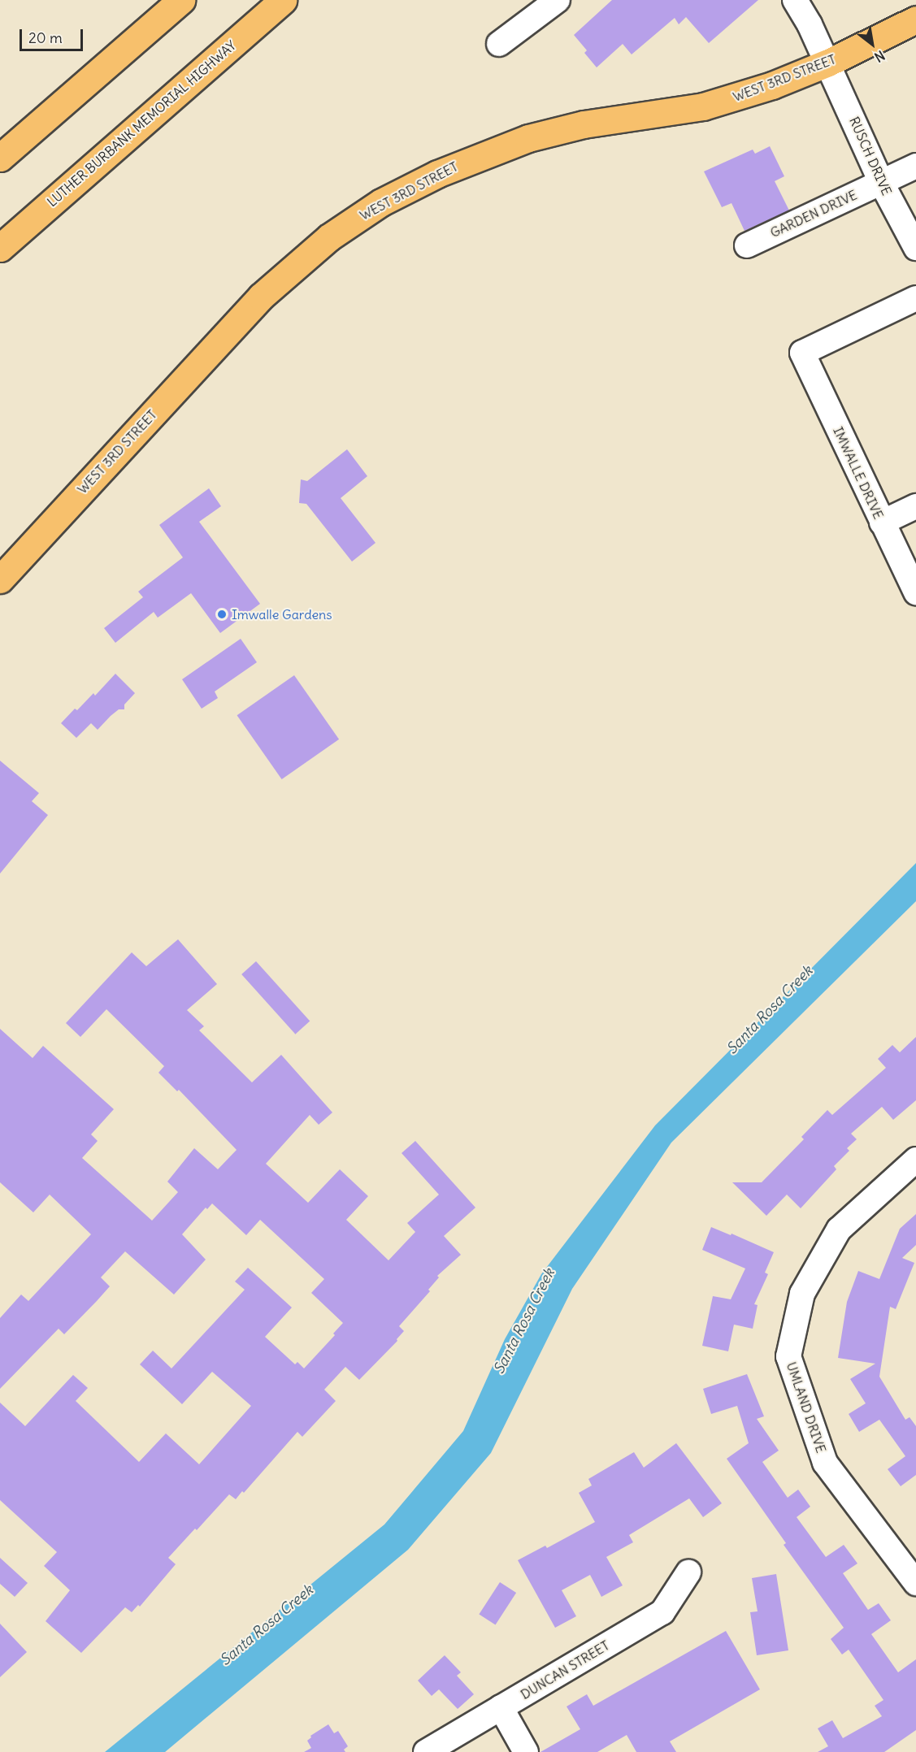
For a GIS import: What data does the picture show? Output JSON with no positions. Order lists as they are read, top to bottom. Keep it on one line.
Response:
{"streets":{"main road":["WEST 3RD STREET","LUTHER BURBANK MEMORIAL HIGHWAY"],"street":["RUSCH DRIVE","GARDEN DRIVE","IMWALLE DRIVE","UMLAND DRIVE","DUNCAN STREET"]},"crossings":[["WEST 3RD STREET","RUSCH DRIVE"],["RUSCH DRIVE","GARDEN DRIVE"]],"water":["Santa Rosa Creek"],"places":["Imwalle Gardens"],"scale_bar":"20 m","north":"bottom right"}
